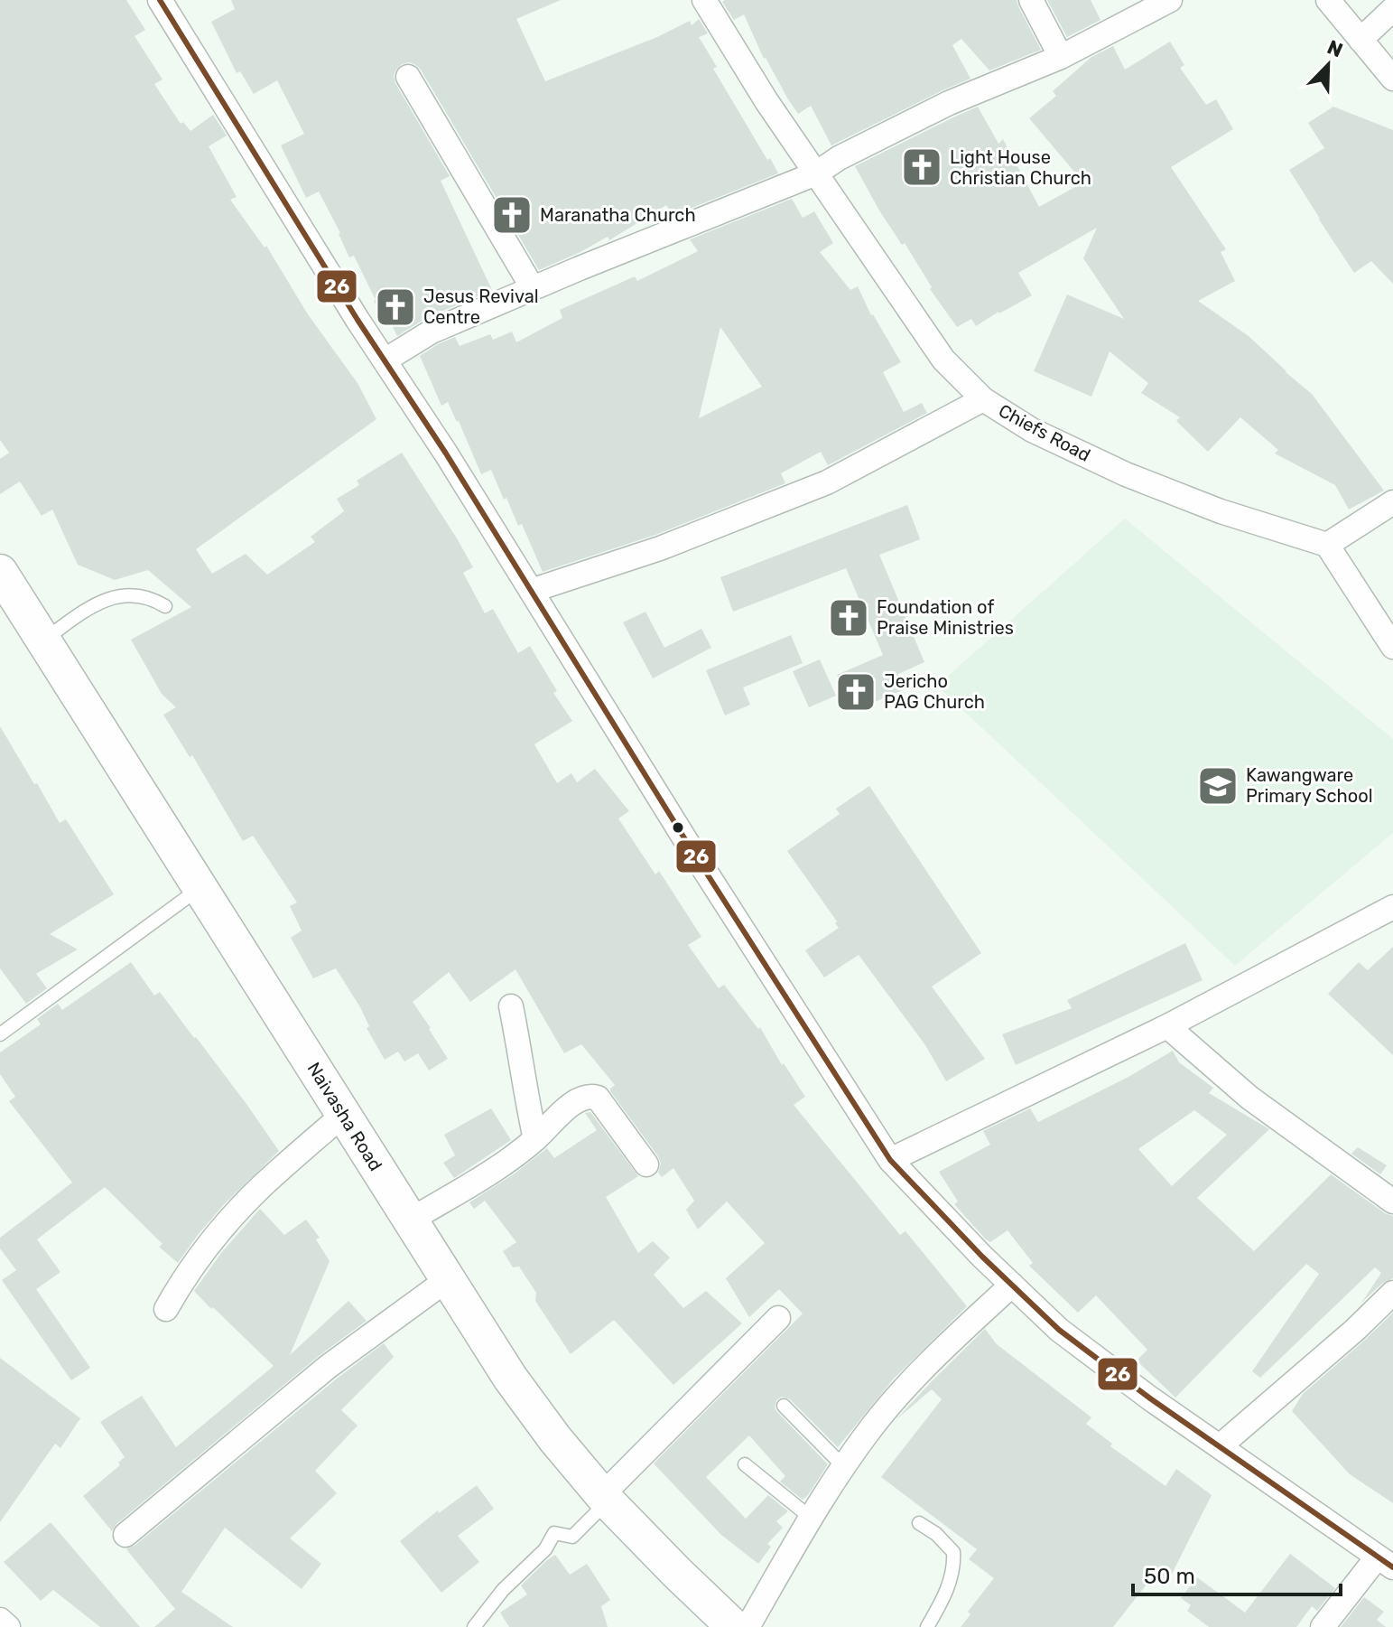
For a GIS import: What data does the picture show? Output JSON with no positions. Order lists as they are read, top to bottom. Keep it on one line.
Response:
{"streets":{"main road":["Naivasha Road"],"street":["Chiefs Road"]},"places":{"church":["Light House Christian Church","Maranatha Church","Jesus Revival Centre","Foundation of Praise Ministries","Jericho PAG Church"],"school or university":["Kawangware Primary School"]},"lines":["transit line 26"],"scale_bar":"50 m","north":"top right"}
